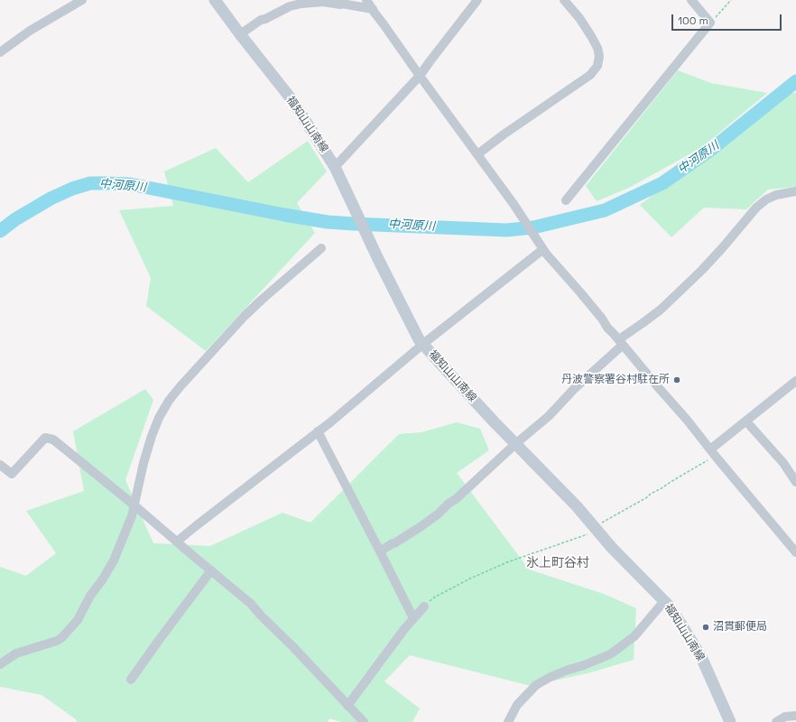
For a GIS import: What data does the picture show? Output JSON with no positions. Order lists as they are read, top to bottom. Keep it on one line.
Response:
{"streets":{"main road":["福知山山南線"]},"districts":["氷上町谷村"],"water":["中河原川"],"places":["丹波警察署谷村駐在所","沼貫郵便局"],"scale_bar":"100 m"}
